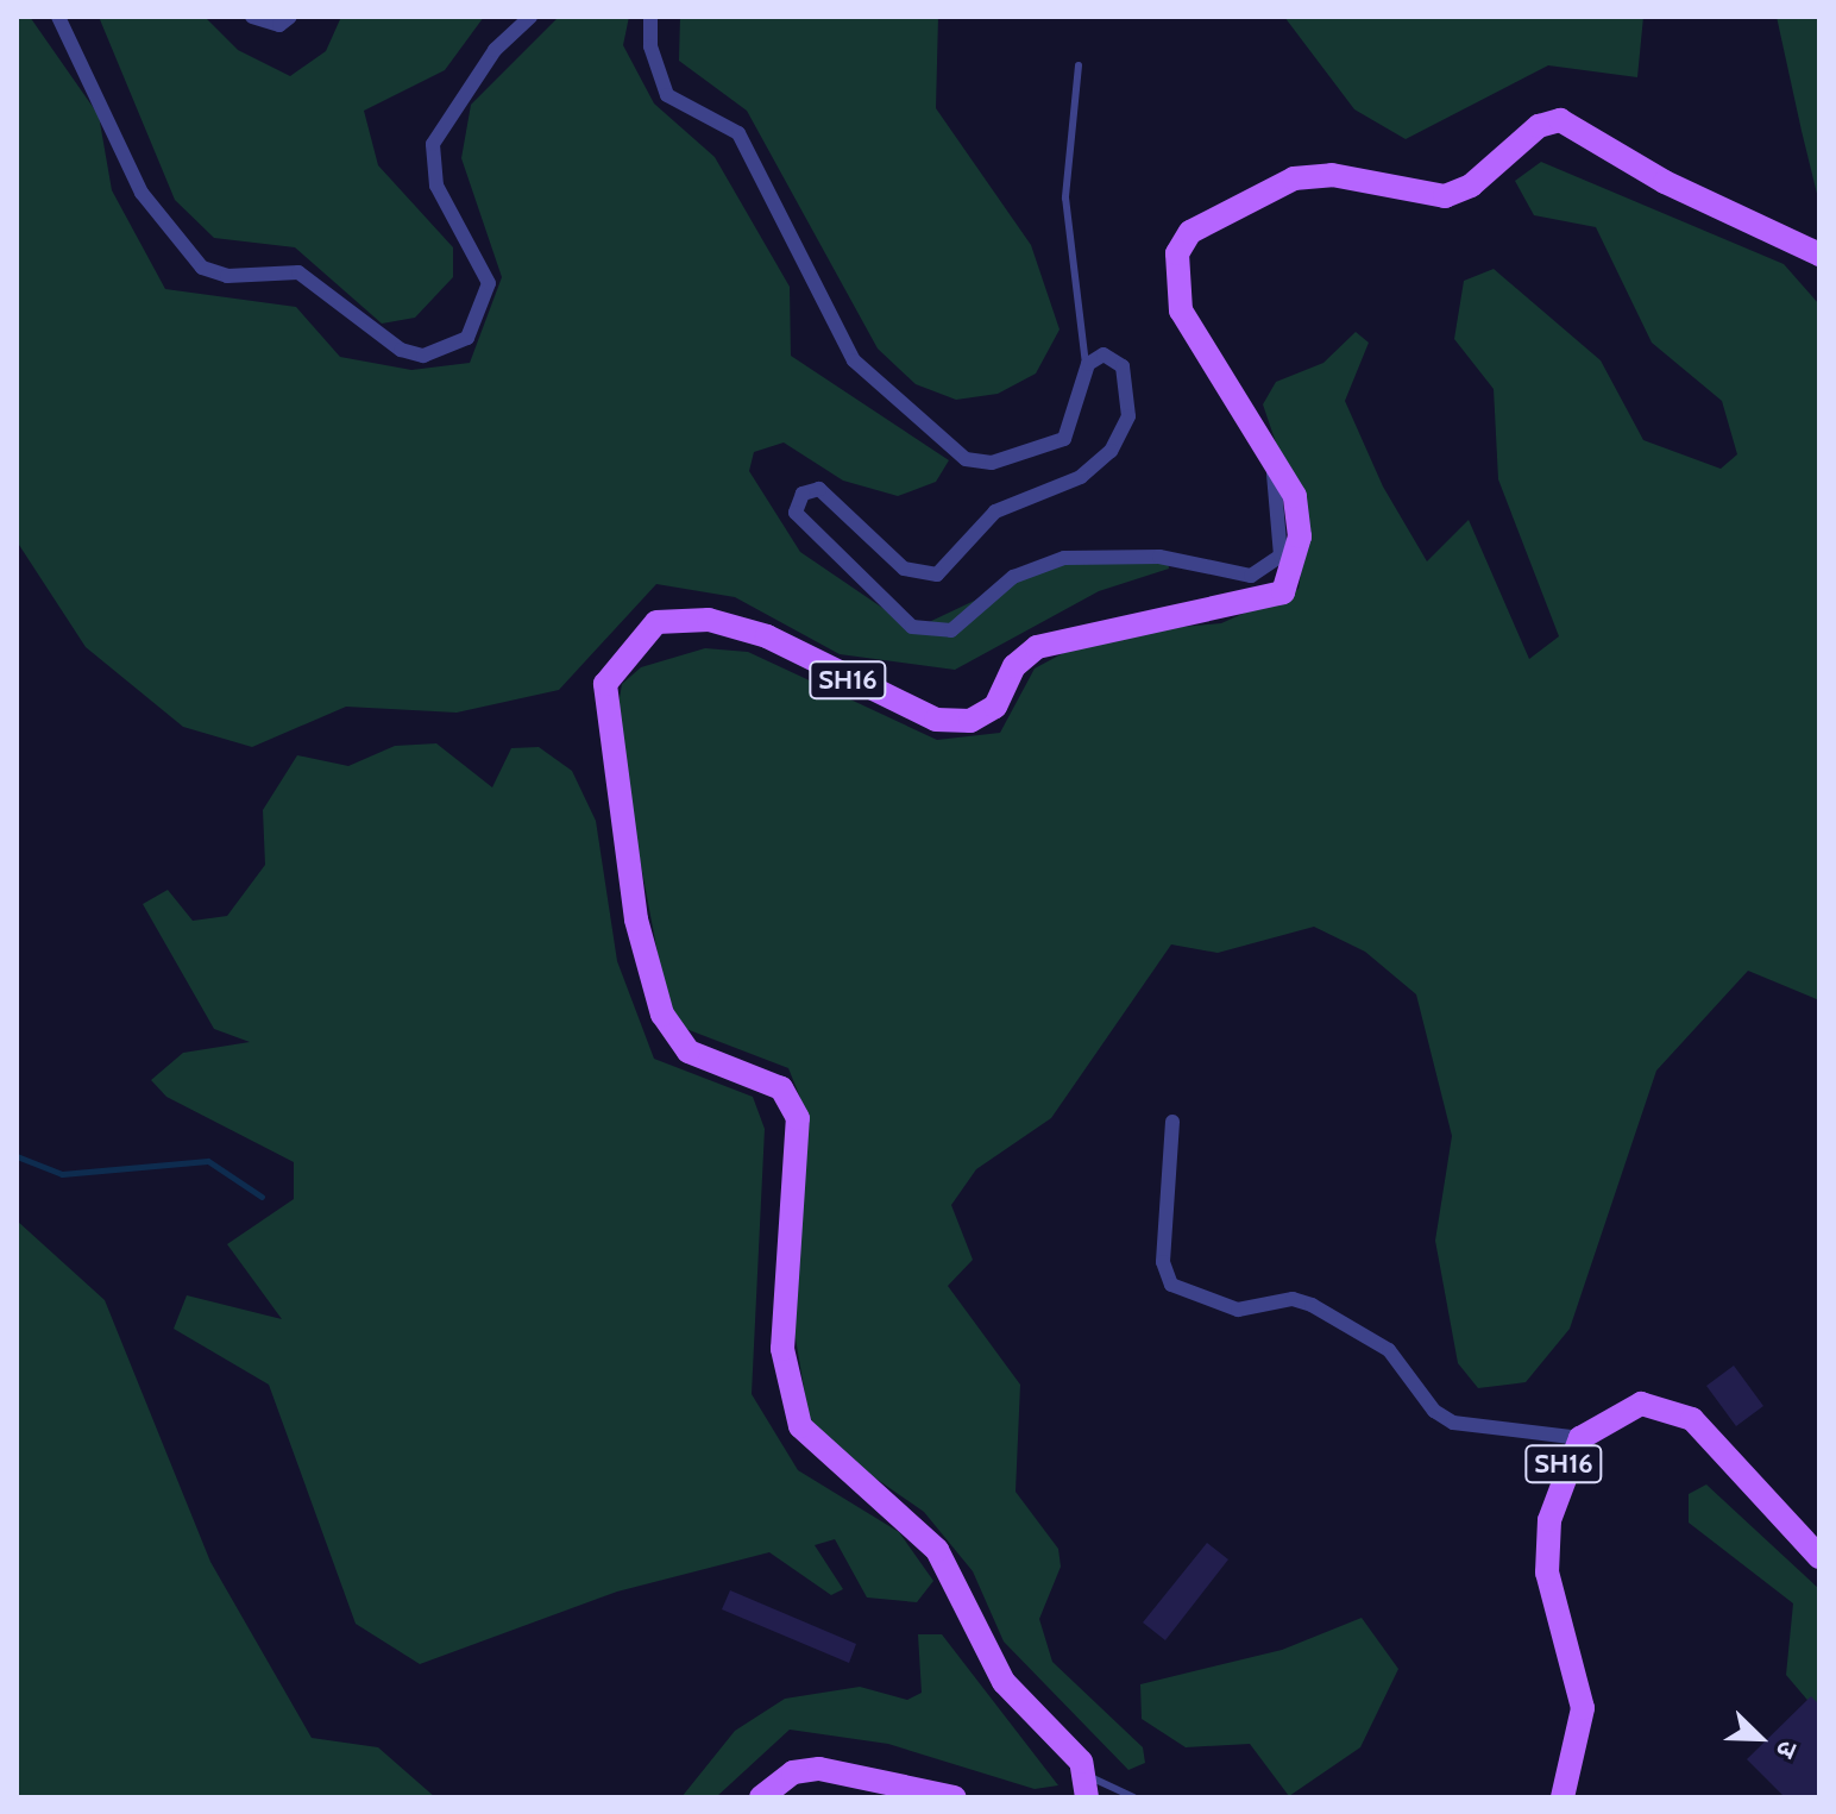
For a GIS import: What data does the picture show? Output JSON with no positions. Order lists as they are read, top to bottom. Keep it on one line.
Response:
{"streets":{"main road":["SH16"]},"north":"bottom right"}
